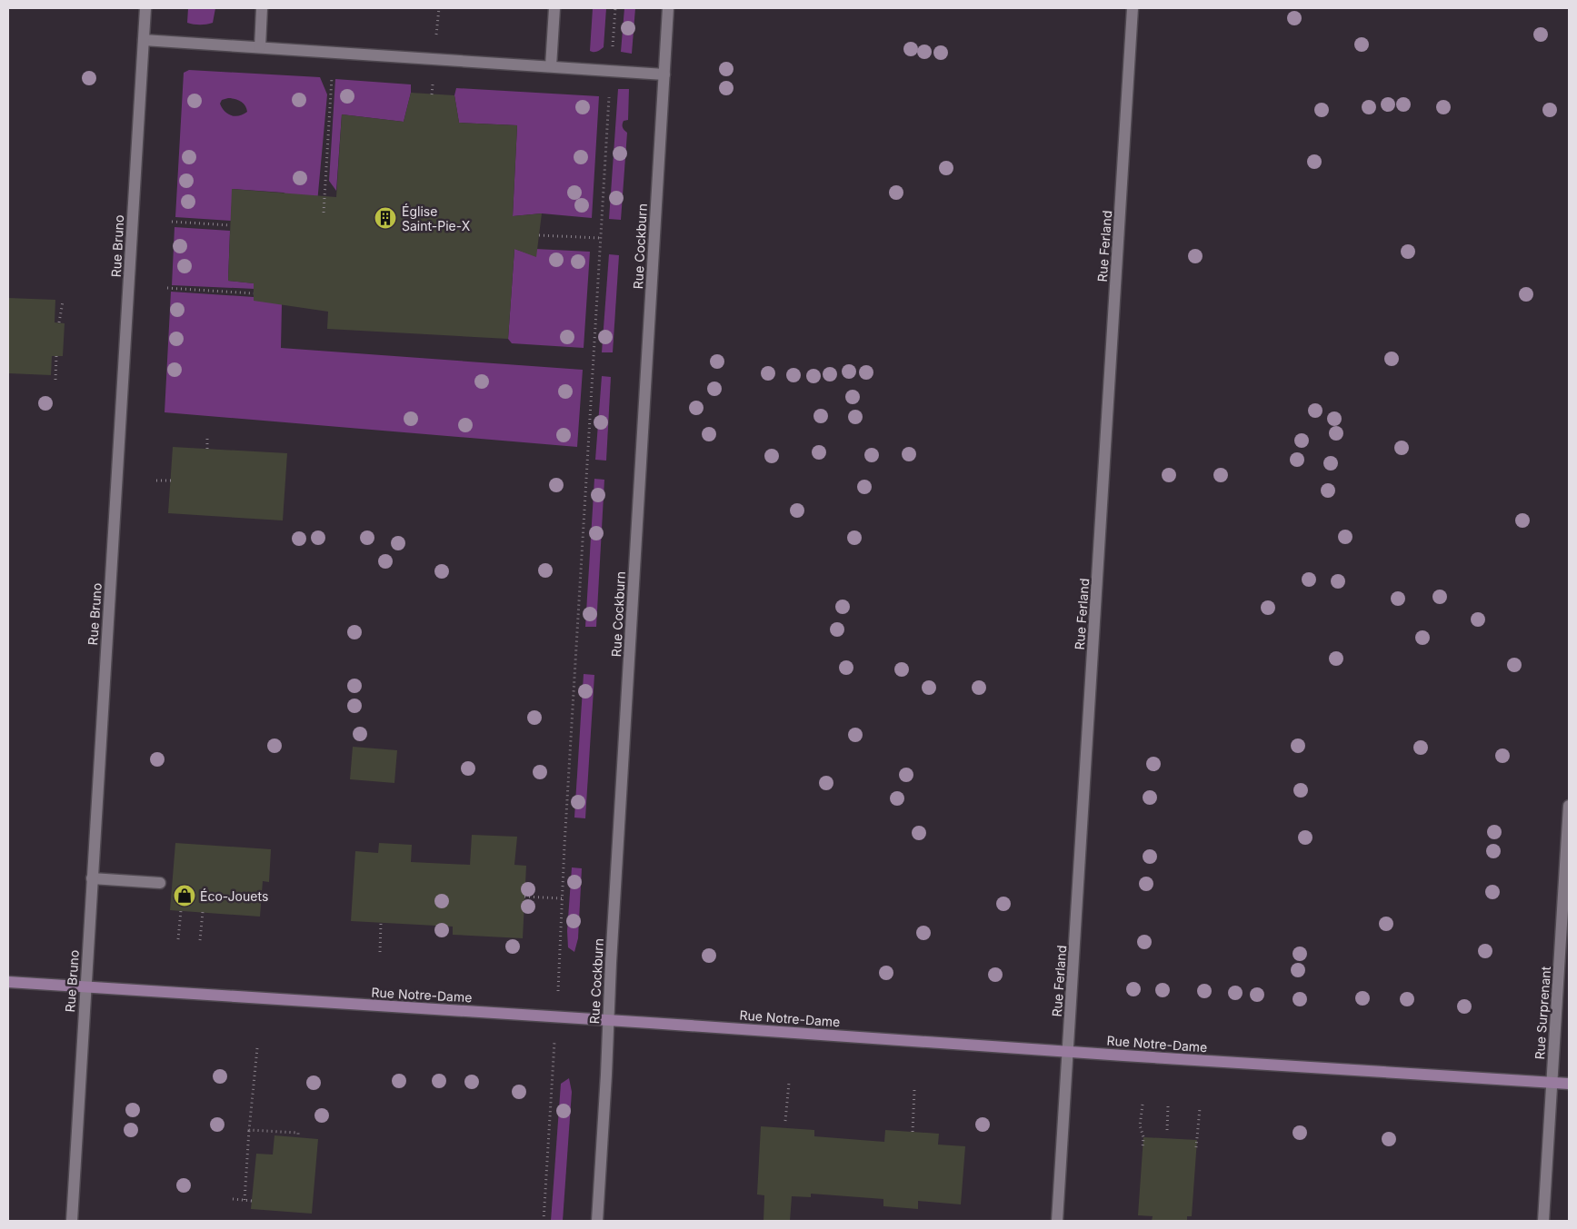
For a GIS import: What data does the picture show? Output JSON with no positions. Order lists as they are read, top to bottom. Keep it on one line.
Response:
{"streets":{"street":["Rue Bruno","Rue Cockburn","Rue Ferland","Rue Notre-Dame","Rue Surprenant"]},"crossings":[["Rue Bruno","Rue Notre-Dame"],["Rue Cockburn","Rue Notre-Dame"],["Rue Ferland","Rue Notre-Dame"],["Rue Notre-Dame","Rue Surprenant"]],"places":{"building":["Église Saint-Pie-X"],"shop":["Éco-Jouets"]}}
